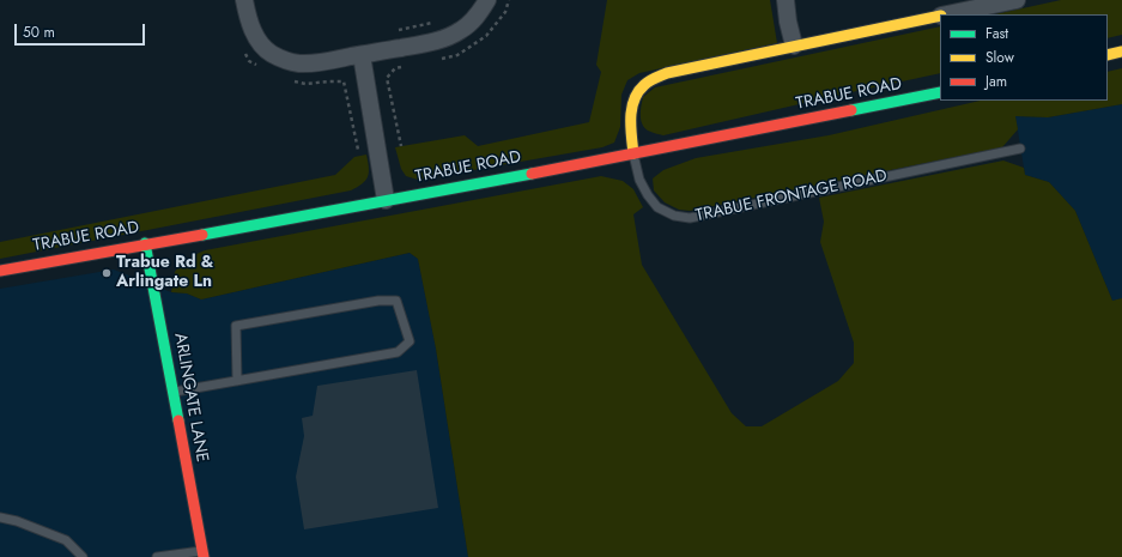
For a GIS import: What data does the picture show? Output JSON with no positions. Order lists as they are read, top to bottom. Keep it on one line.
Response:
{"streets":{"main road":["TRABUE ROAD","TRABUE FRONTAGE ROAD","ARLINGATE LANE"]},"crossings":[["TRABUE ROAD","TRABUE FRONTAGE ROAD"],["TRABUE ROAD","ARLINGATE LANE"]],"places":["Trabue Rd & Arlingate Ln"],"legend":["Fast","Slow","Jam"],"scale_bar":"50 m"}
